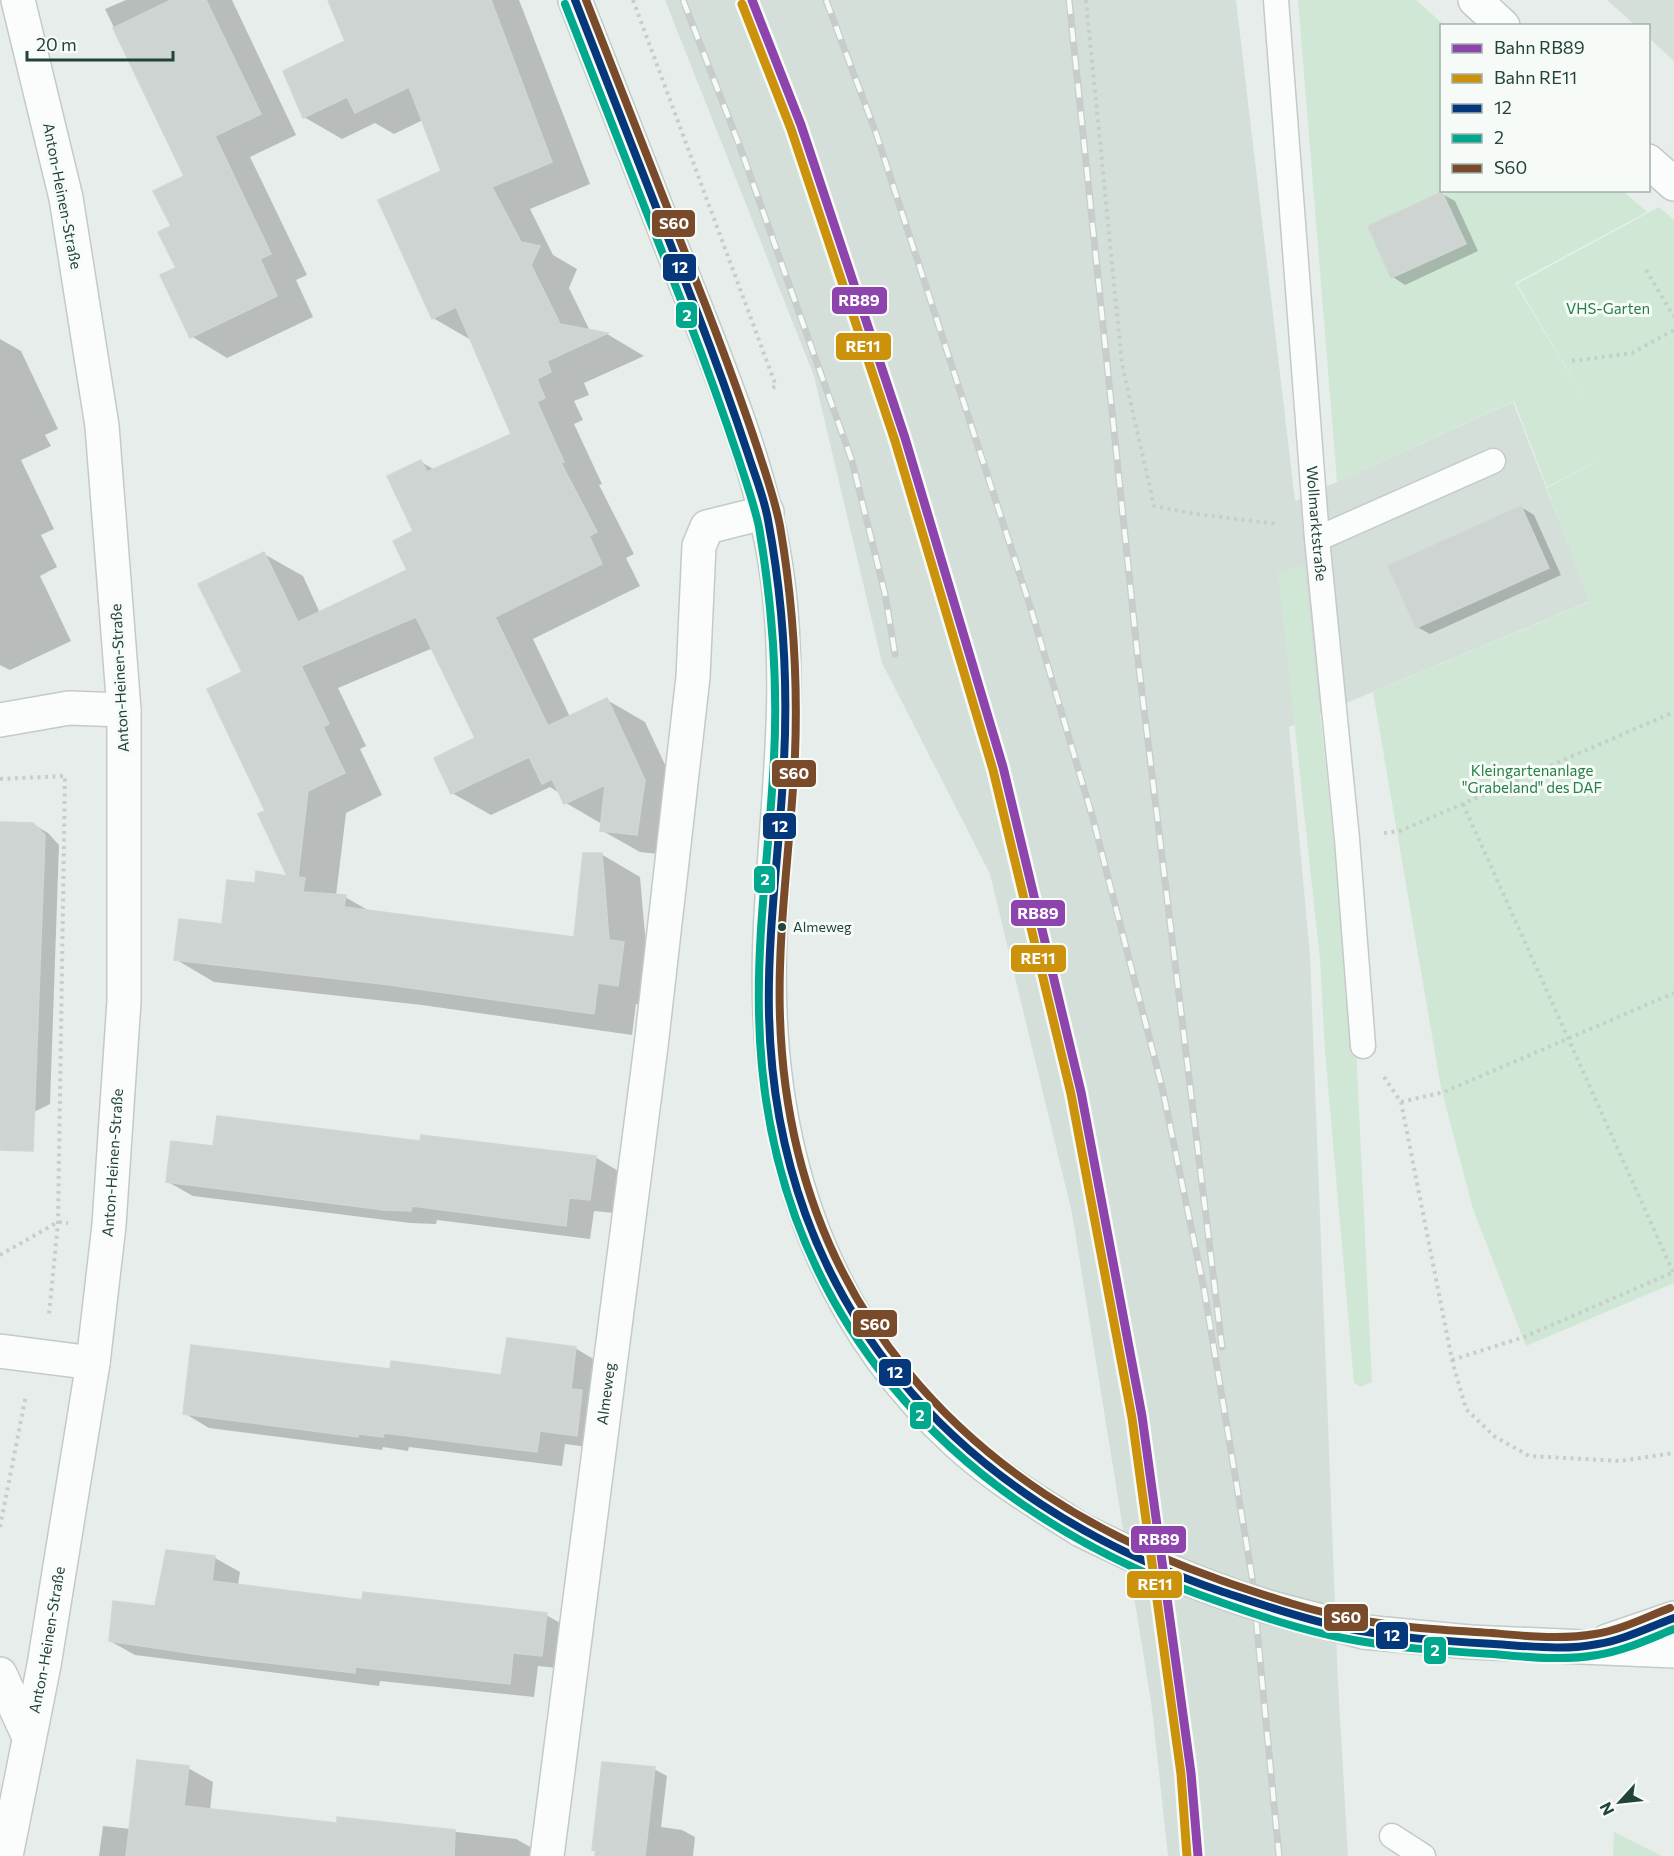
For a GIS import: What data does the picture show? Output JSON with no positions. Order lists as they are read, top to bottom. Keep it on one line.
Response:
{"streets":{"street":["Anton-Heinen-Straße","Almeweg"],"lane":["Wollmarktstraße"]},"parks":["VHS-Garten","Kleingartenanlage \"Grabeland\" des DAF"],"places":["Almeweg"],"lines":["rail line RB89","transit line 12","transit line S60","rail line RE11","transit line 2"],"legend":["Bahn RB89","Bahn RE11","12","2","S60"],"scale_bar":"20 m","north":"bottom left"}
